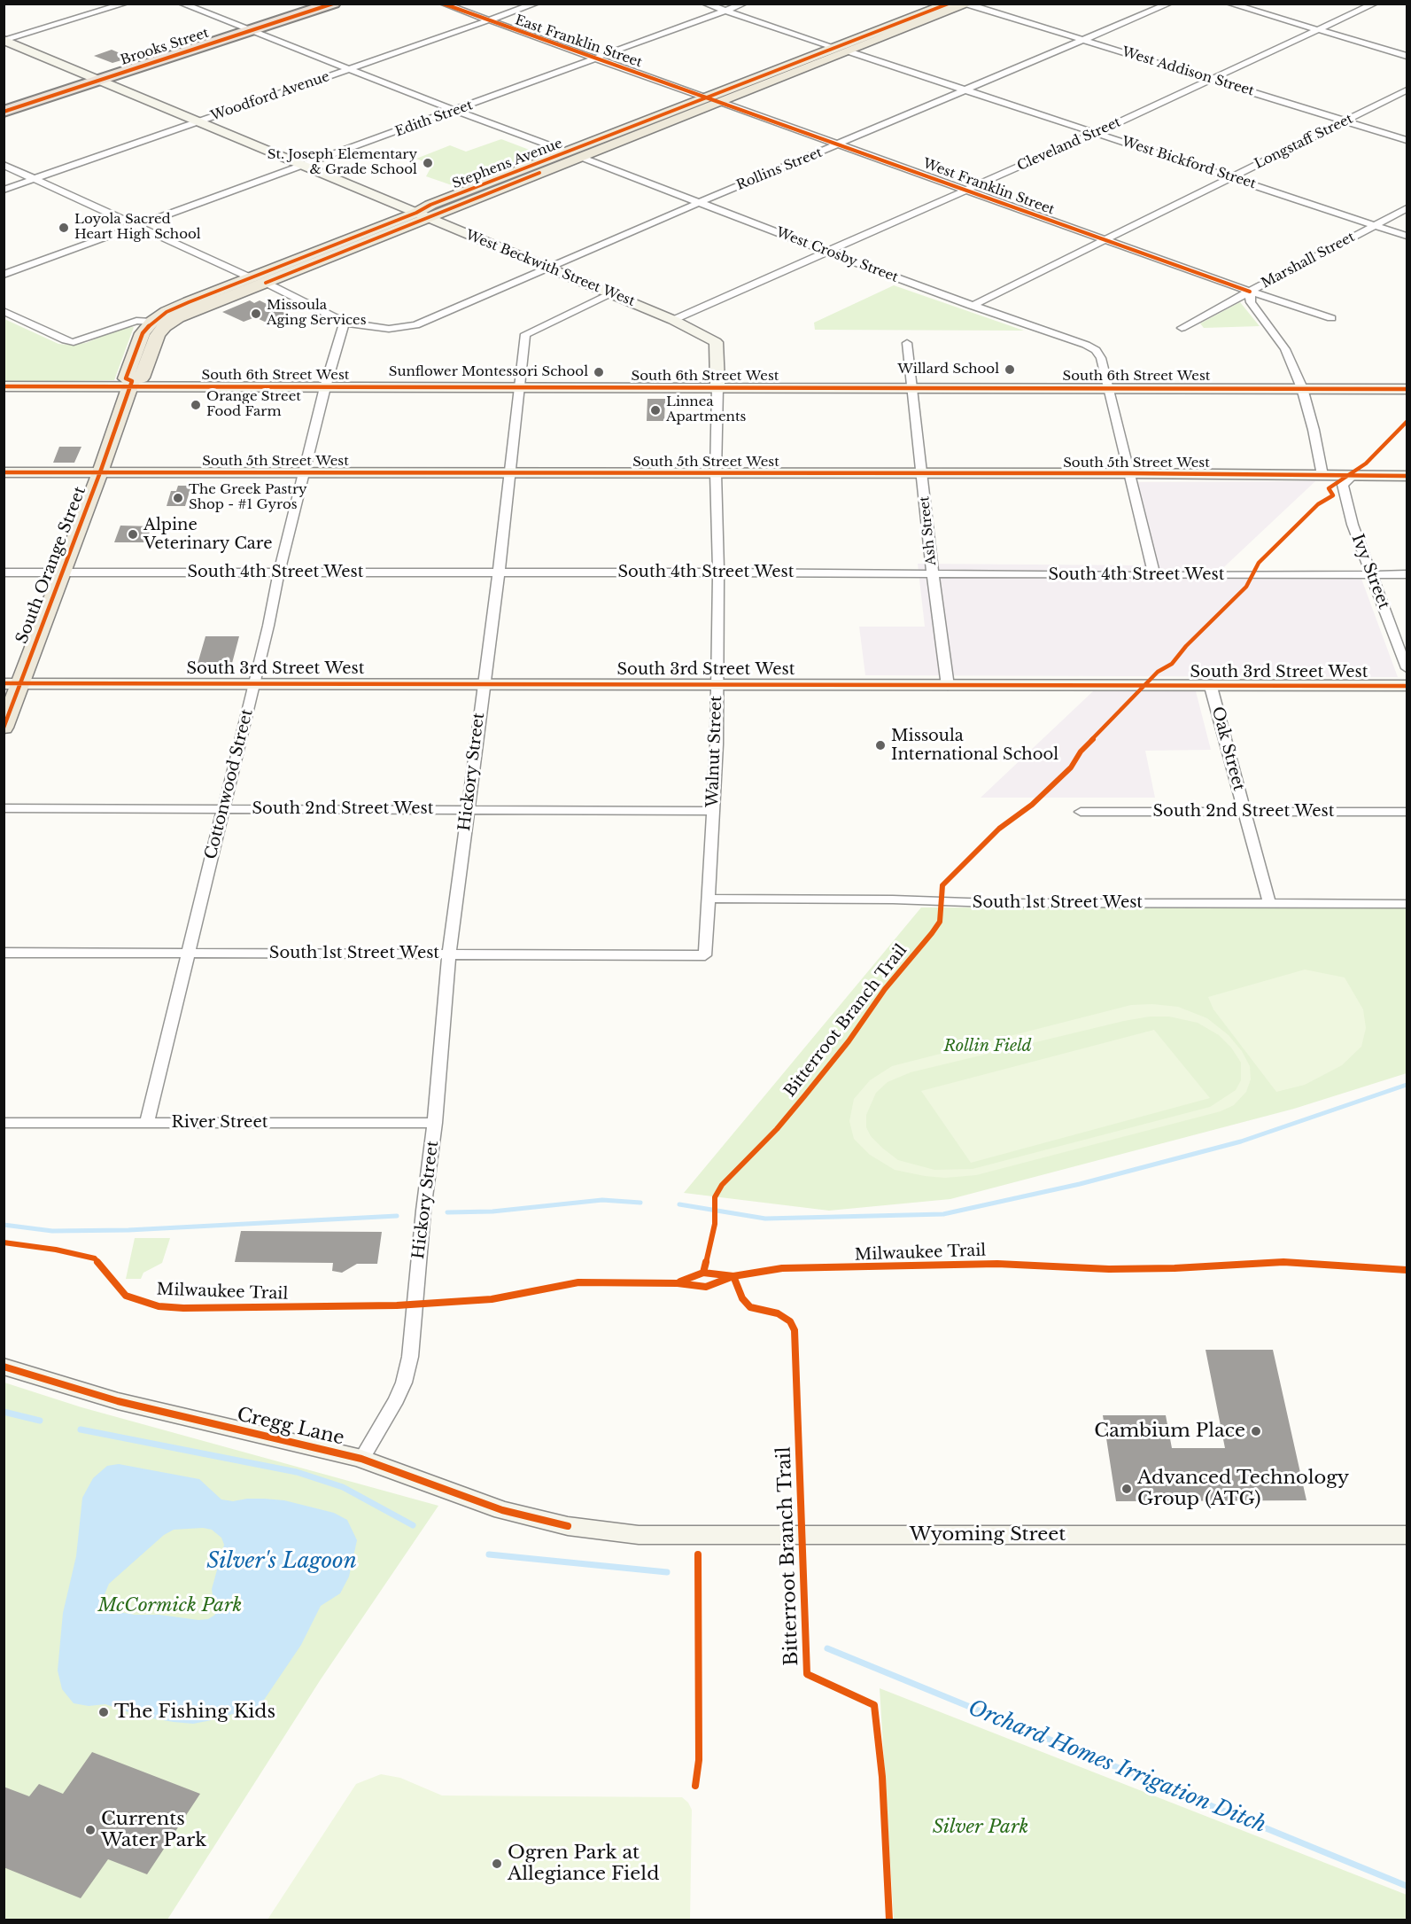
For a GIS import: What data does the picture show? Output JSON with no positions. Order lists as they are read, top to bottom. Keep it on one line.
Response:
{"streets":{"highway":["Brooks Street"],"main road":["Stephens Avenue","South Orange Street"],"street":["East Franklin Street","West Addison Street","Woodford Avenue","Edith Street","Longstaff Street","Cleveland Street","West Bickford Street","Rollins Street","West Franklin Street","West Crosby Street","Marshall Street","West Beckwith Street West","South 6th Street West","South 5th Street West","Ash Street","Ivy Street","South 4th Street West","South 3rd Street West","Oak Street","Walnut Street","Hickory Street","Cottonwood Street","South 2nd Street West","South 1st Street West","River Street","Cregg Lane","Wyoming Street"],"cycle path":["Bitterroot Branch Trail","Milwaukee Trail"]},"crossings":[["East Franklin Street","Woodford Avenue"],["East Franklin Street","Edith Street"],["East Franklin Street","Stephens Avenue"],["East Franklin Street","West Franklin Street"],["Brooks Street","West Crosby Street"],["Brooks Street","West Beckwith Street West"],["West Addison Street","Longstaff Street"],["West Addison Street","Cleveland Street"],["West Addison Street","Stephens Avenue"],["West Addison Street","Rollins Street"],["Woodford Avenue","West Crosby Street"],["Woodford Avenue","West Beckwith Street West"],["Edith Street","West Bickford Street"],["Edith Street","West Crosby Street"],["Edith Street","West Beckwith Street West"],["Longstaff Street","West Bickford Street"],["Longstaff Street","West Franklin Street"],["Longstaff Street","West Crosby Street"],["Cleveland Street","West Bickford Street"],["Cleveland Street","West Franklin Street"],["Cleveland Street","West Crosby Street"],["Cleveland Street","West Beckwith Street West"],["West Bickford Street","Stephens Avenue"],["West Bickford Street","Rollins Street"],["West Bickford Street","Marshall Street"],["Stephens Avenue","Rollins Street"],["Stephens Avenue","West Franklin Street"],["Stephens Avenue","West Crosby Street"],["Stephens Avenue","West Beckwith Street West"],["Stephens Avenue","South 6th Street West"],["Stephens Avenue","South Orange Street"],["Rollins Street","West Franklin Street"],["Rollins Street","West Crosby Street"],["Rollins Street","West Beckwith Street West"],["Rollins Street","Cottonwood Street"],["West Franklin Street","Marshall Street"],["West Crosby Street","South 6th Street West"],["West Beckwith Street West","South 6th Street West"],["West Beckwith Street West","Walnut Street"],["West Beckwith Street West","Hickory Street"],["South 6th Street West","Ash Street"],["South 6th Street West","South Orange Street"],["South 6th Street West","Walnut Street"],["South 6th Street West","Hickory Street"],["South 6th Street West","Cottonwood Street"],["South 5th Street West","Ash Street"],["South 5th Street West","South Orange Street"],["South 5th Street West","Ivy Street"],["South 5th Street West","Walnut Street"],["South 5th Street West","Hickory Street"],["South 5th Street West","Cottonwood Street"],["Ash Street","South 4th Street West"],["Ash Street","South 3rd Street West"],["South Orange Street","South 4th Street West"],["South Orange Street","South 3rd Street West"],["Ivy Street","South 4th Street West"],["South 4th Street West","Walnut Street"],["South 4th Street West","Hickory Street"],["South 4th Street West","Cottonwood Street"],["South 3rd Street West","Oak Street"],["South 3rd Street West","Walnut Street"],["South 3rd Street West","Hickory Street"],["South 3rd Street West","Cottonwood Street"],["Oak Street","South 2nd Street West"],["Oak Street","South 1st Street West"],["Walnut Street","South 2nd Street West"],["Walnut Street","South 1st Street West"],["Hickory Street","South 2nd Street West"],["Hickory Street","South 1st Street West"],["Hickory Street","River Street"],["Hickory Street","Cregg Lane"],["Cottonwood Street","South 2nd Street West"],["Cottonwood Street","South 1st Street West"],["Cottonwood Street","River Street"],["Cregg Lane","Wyoming Street"]],"water":["Silver's Lagoon","Orchard Homes Irrigation Ditch"],"parks":["Rollin Field","McCormick Park","Silver Park"],"places":["St. Joseph Elementary & Grade School","Loyola Sacred Heart High School","Missoula Aging Services","Willard School","Sunflower Montessori School","Orange Street Food Farm","Linnea Apartments","The Greek Pastry Shop - #1 Gyros","Alpine Veterinary Care","Missoula International School","Cambium Place","Advanced Technology Group (ATG)","The Fishing Kids","Currents Water Park","Ogren Park at Allegiance Field"]}
